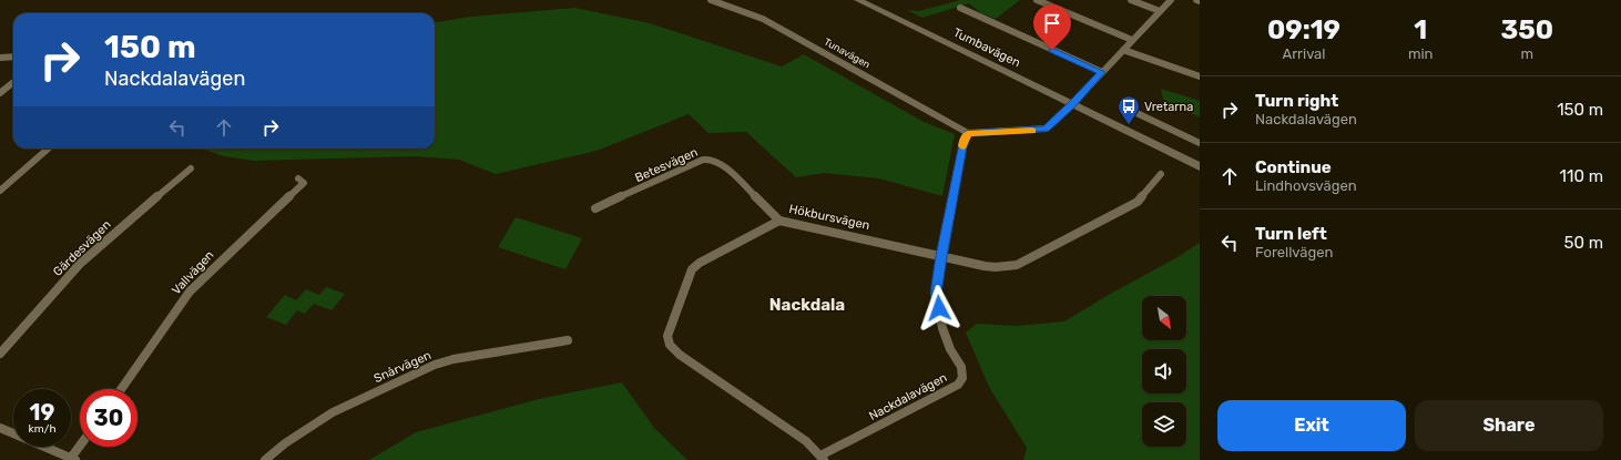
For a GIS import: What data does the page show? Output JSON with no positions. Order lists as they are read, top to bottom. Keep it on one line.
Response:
{"streets":{"main road":["Tumbavägen"],"street":["Tunavägen","Betesvägen","Hökbursvägen","Gärdesvägen","Vallvägen","Snårvägen","Nackdalavägen"]},"crossings":[["Tunavägen","Nackdalavägen"],["Betesvägen","Hökbursvägen"],["Hökbursvägen","Nackdalavägen"]],"districts":["Nackdala"],"places":{"bus stop":["Vretarna"]},"north":"bottom right","page":{"eta":["09:19","Arrival","1","min","350","m"],"turn":["150 m","Nackdalavägen"],"list":[{"name":"Turn right","note":"Nackdalavägen","value":"150 m"},{"name":"Continue","note":"Lindhovsvägen","value":"110 m"},{"name":"Turn left","note":"Forellvägen","value":"50 m"}],"speed":"19 km/h","limit":"30","buttons":["Exit","Share"]}}
